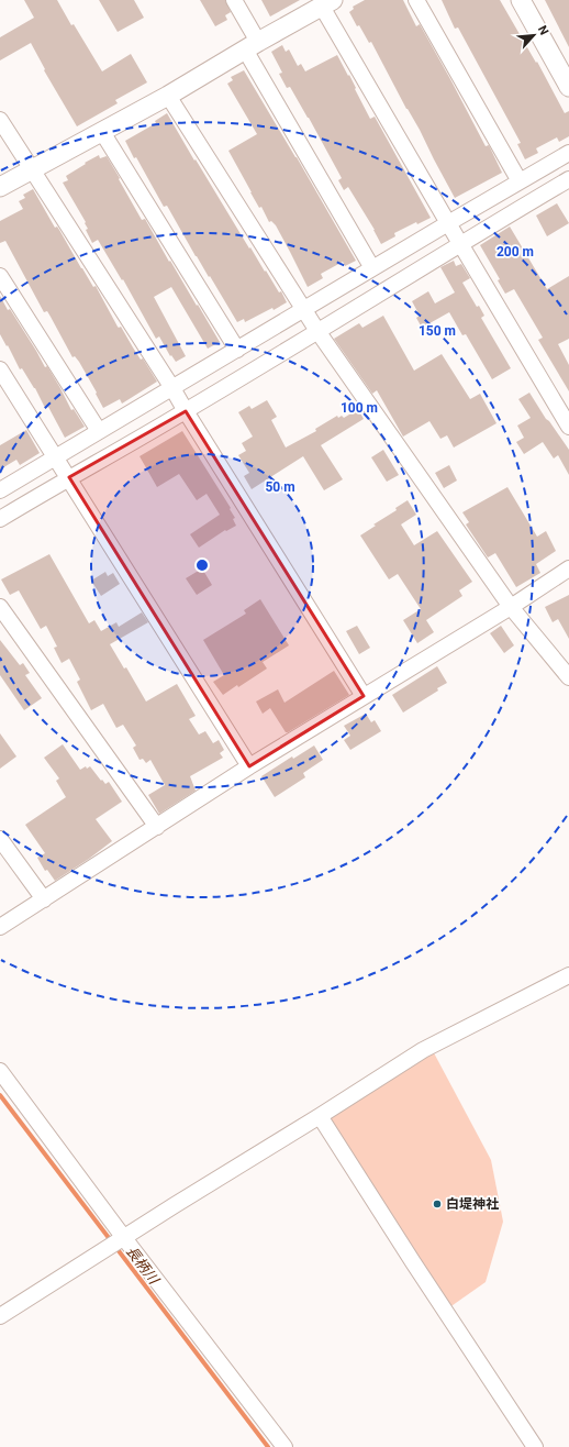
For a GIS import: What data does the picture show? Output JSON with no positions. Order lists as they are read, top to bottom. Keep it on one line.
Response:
{"water":["長柄川"],"places":["白堤神社"],"north":"top right","rings":["200 m","150 m","100 m","50 m"]}
